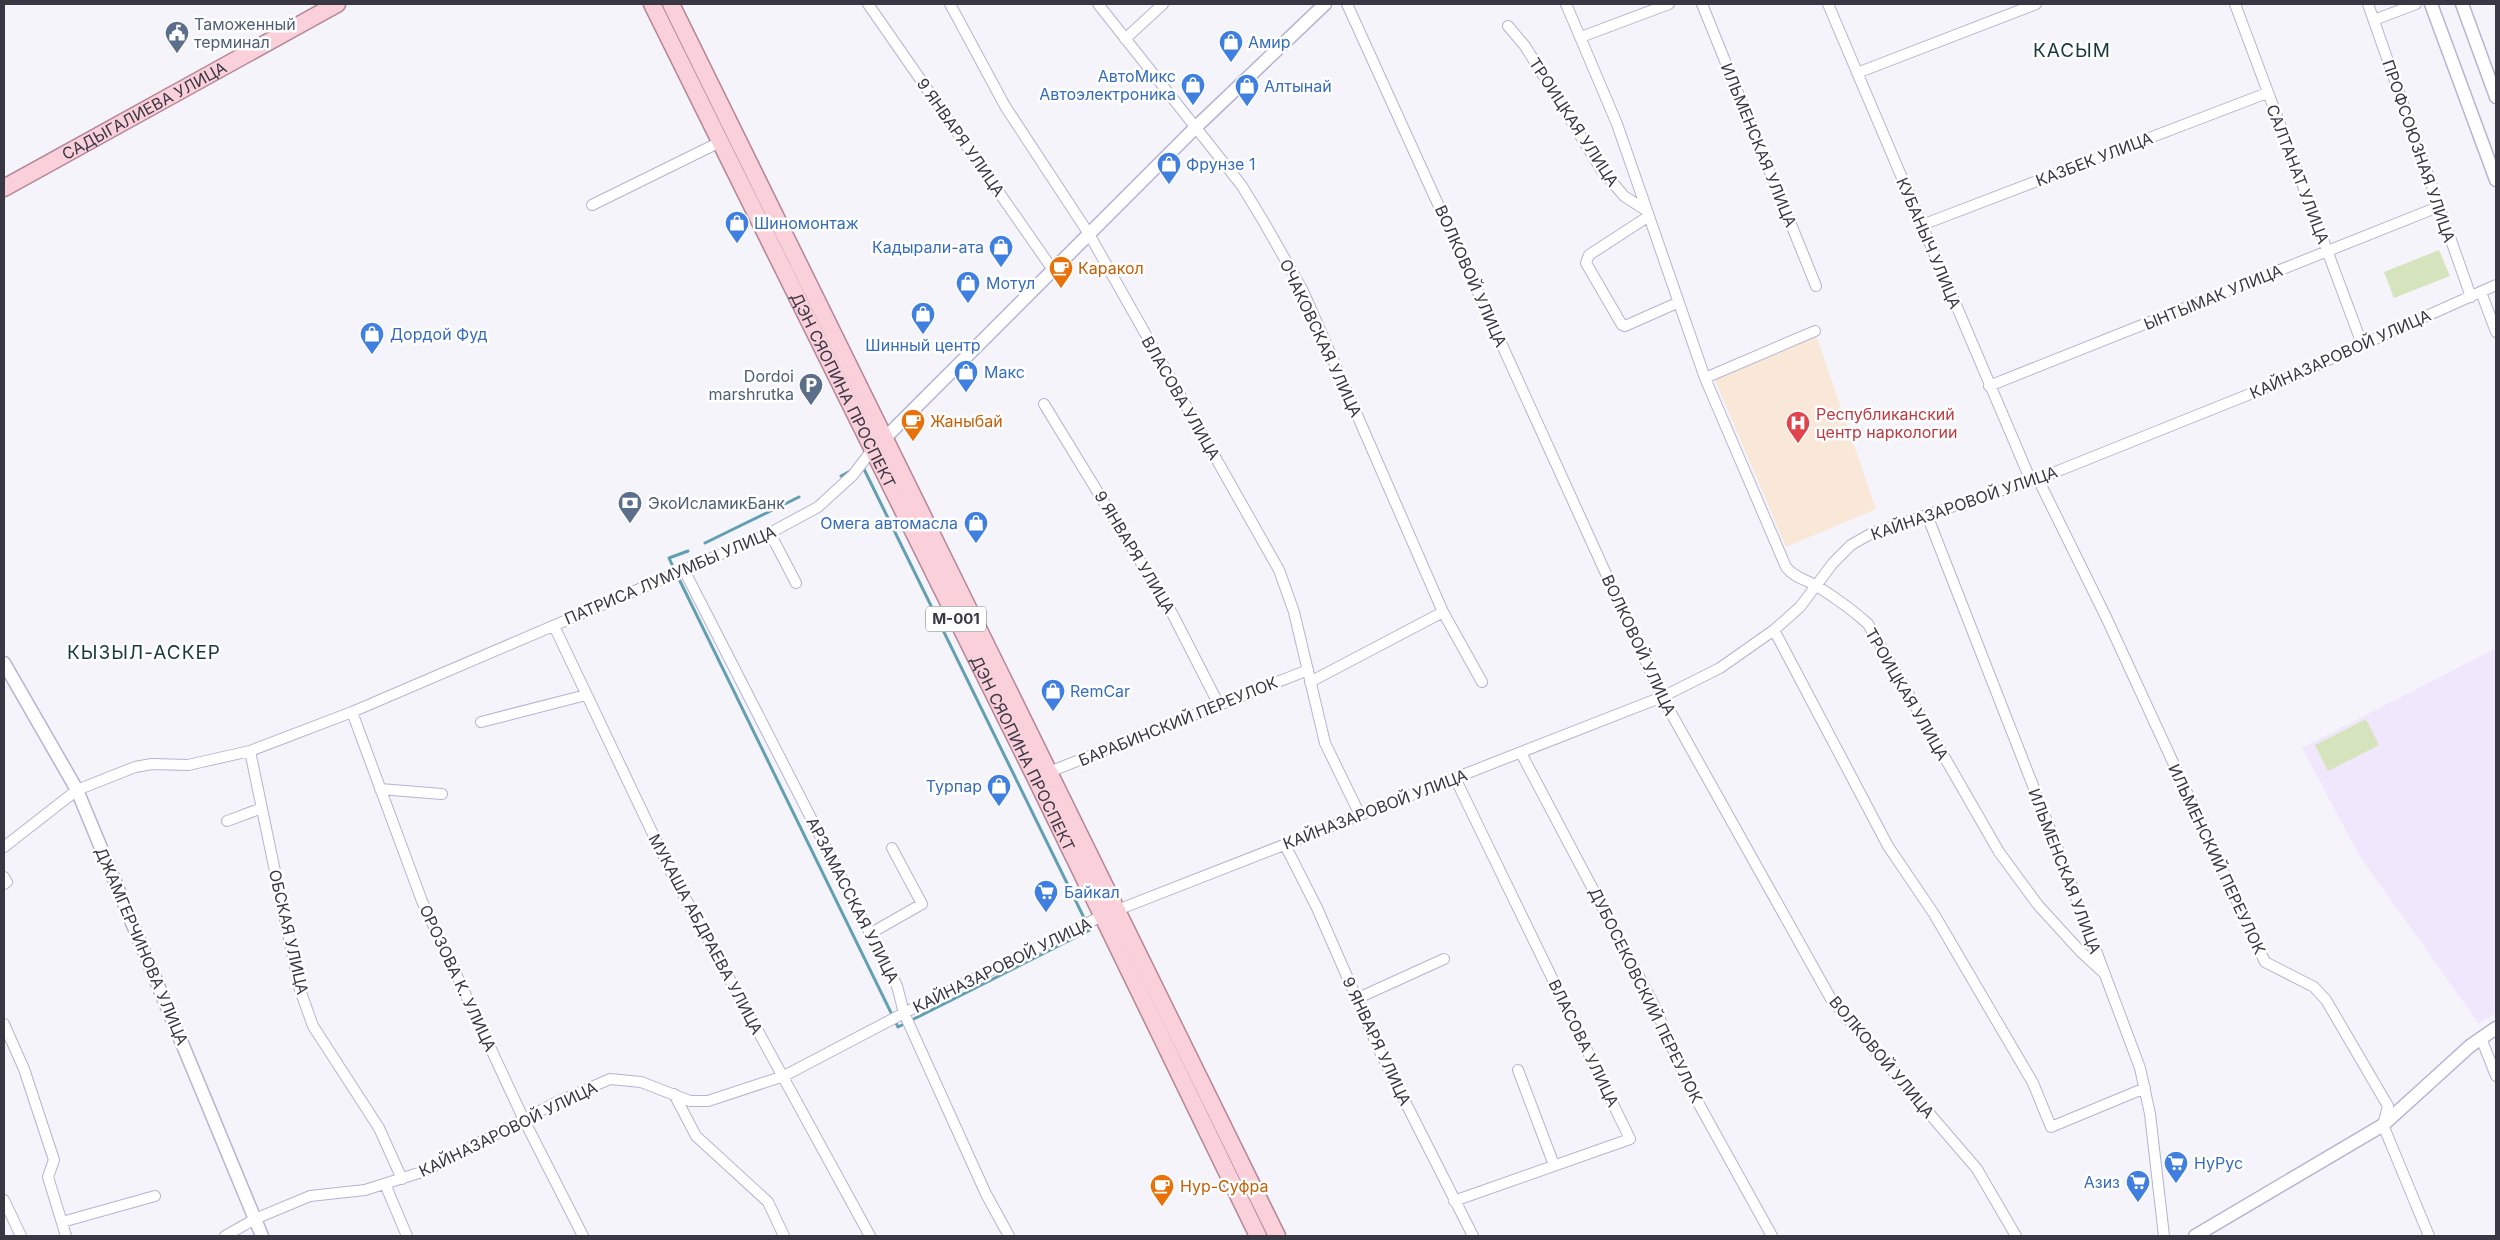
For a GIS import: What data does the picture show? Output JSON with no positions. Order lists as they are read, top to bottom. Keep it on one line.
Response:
{"streets":{"main road":["САДЫГАЛИЕВА УЛИЦА","ДЭН СЯОПИНА ПРОСПЕКТ","M-001"],"street":["ТРОИЦКАЯ УЛИЦА","9 ЯНВАРЯ УЛИЦА","ИЛЬМЕНСКАЯ УЛИЦА","ПРОФСОЮЗНАЯ УЛИЦА","КАЗБЕК УЛИЦА","САЛТАНАТ УЛИЦА","КУБАНЫЧ УЛИЦА","ВОЛКОВОЙ УЛИЦА","ЫНТЫМАК УЛИЦА","ОЧАКОВСКАЯ УЛИЦА","КАЙНАЗАРОВОЙ УЛИЦА","ВЛАСОВА УЛИЦА","ПАТРИСА ЛУМУМБЫ УЛИЦА","БАРАБИНСКИЙ ПЕРЕУЛОК","ИЛЬМЕНСКИЙ ПЕРЕУЛОК","АРЗАМАССКАЯ УЛИЦА","ОБСКАЯ УЛИЦА","МУКАША АБДРАЕВА УЛИЦА","ДЖАМГЕРЧИНОВА УЛИЦА","ОРОЗОВА К. УЛИЦА","ДУБОСЕКОВСКИЙ ПЕРЕУЛОК"]},"crossings":[["ТРОИЦКАЯ УЛИЦА","ИЛЬМЕНСКАЯ УЛИЦА"],["ТРОИЦКАЯ УЛИЦА","КАЙНАЗАРОВОЙ УЛИЦА"],["9 ЯНВАРЯ УЛИЦА","КАЙНАЗАРОВОЙ УЛИЦА"],["9 ЯНВАРЯ УЛИЦА","ВЛАСОВА УЛИЦА"],["9 ЯНВАРЯ УЛИЦА","ПАТРИСА ЛУМУМБЫ УЛИЦА"],["9 ЯНВАРЯ УЛИЦА","БАРАБИНСКИЙ ПЕРЕУЛОК"],["ИЛЬМЕНСКАЯ УЛИЦА","КАЙНАЗАРОВОЙ УЛИЦА"],["ПРОФСОЮЗНАЯ УЛИЦА","ЫНТЫМАК УЛИЦА"],["ПРОФСОЮЗНАЯ УЛИЦА","КАЙНАЗАРОВОЙ УЛИЦА"],["КАЗБЕК УЛИЦА","САЛТАНАТ УЛИЦА"],["КАЗБЕК УЛИЦА","КУБАНЫЧ УЛИЦА"],["САЛТАНАТ УЛИЦА","ЫНТЫМАК УЛИЦА"],["САЛТАНАТ УЛИЦА","КАЙНАЗАРОВОЙ УЛИЦА"],["КУБАНЫЧ УЛИЦА","ЫНТЫМАК УЛИЦА"],["КУБАНЫЧ УЛИЦА","КАЙНАЗАРОВОЙ УЛИЦА"],["КУБАНЫЧ УЛИЦА","ИЛЬМЕНСКИЙ ПЕРЕУЛОК"],["ВОЛКОВОЙ УЛИЦА","КАЙНАЗАРОВОЙ УЛИЦА"],["ОЧАКОВСКАЯ УЛИЦА","ПАТРИСА ЛУМУМБЫ УЛИЦА"],["КАЙНАЗАРОВОЙ УЛИЦА","ДЭН СЯОПИНА ПРОСПЕКТ"],["КАЙНАЗАРОВОЙ УЛИЦА","ВЛАСОВА УЛИЦА"],["КАЙНАЗАРОВОЙ УЛИЦА","ИЛЬМЕНСКИЙ ПЕРЕУЛОК"],["КАЙНАЗАРОВОЙ УЛИЦА","АРЗАМАССКАЯ УЛИЦА"],["КАЙНАЗАРОВОЙ УЛИЦА","ОБСКАЯ УЛИЦА"],["КАЙНАЗАРОВОЙ УЛИЦА","МУКАША АБДРАЕВА УЛИЦА"],["КАЙНАЗАРОВОЙ УЛИЦА","ДЖАМГЕРЧИНОВА УЛИЦА"],["КАЙНАЗАРОВОЙ УЛИЦА","ОРОЗОВА К. УЛИЦА"],["КАЙНАЗАРОВОЙ УЛИЦА","ДУБОСЕКОВСКИЙ ПЕРЕУЛОК"],["ДЭН СЯОПИНА ПРОСПЕКТ","ПАТРИСА ЛУМУМБЫ УЛИЦА"],["ДЭН СЯОПИНА ПРОСПЕКТ","БАРАБИНСКИЙ ПЕРЕУЛОК"],["ВЛАСОВА УЛИЦА","ПАТРИСА ЛУМУМБЫ УЛИЦА"],["ВЛАСОВА УЛИЦА","БАРАБИНСКИЙ ПЕРЕУЛОК"],["ПАТРИСА ЛУМУМБЫ УЛИЦА","АРЗАМАССКАЯ УЛИЦА"],["ПАТРИСА ЛУМУМБЫ УЛИЦА","ОБСКАЯ УЛИЦА"],["ПАТРИСА ЛУМУМБЫ УЛИЦА","МУКАША АБДРАЕВА УЛИЦА"],["ПАТРИСА ЛУМУМБЫ УЛИЦА","ДЖАМГЕРЧИНОВА УЛИЦА"],["ПАТРИСА ЛУМУМБЫ УЛИЦА","ОРОЗОВА К. УЛИЦА"]],"districts":["КАСЫМ","КЫЗЫЛ-АСКЕР"],"places":{"public building":["Таможенный терминал"],"shop":["Амир","АвтоМикс Автоэлектроника","Алтынай","Фрунзе 1","Шиномонтаж","Кадырали-ата","Мотул","Шинный центр","Дордой Фуд","Макс","Омега автомасла","RemCar","Турпар"],"cafe":["Каракол","Жаныбай","Нур-Суфра"],"parking":["Dordoi marshrutka"],"hospital":["Республиканский центр наркологии"],"bank":["ЭкоИсламикБанк"],"supermarket":["Байкал","НуРус","Азиз"]}}
